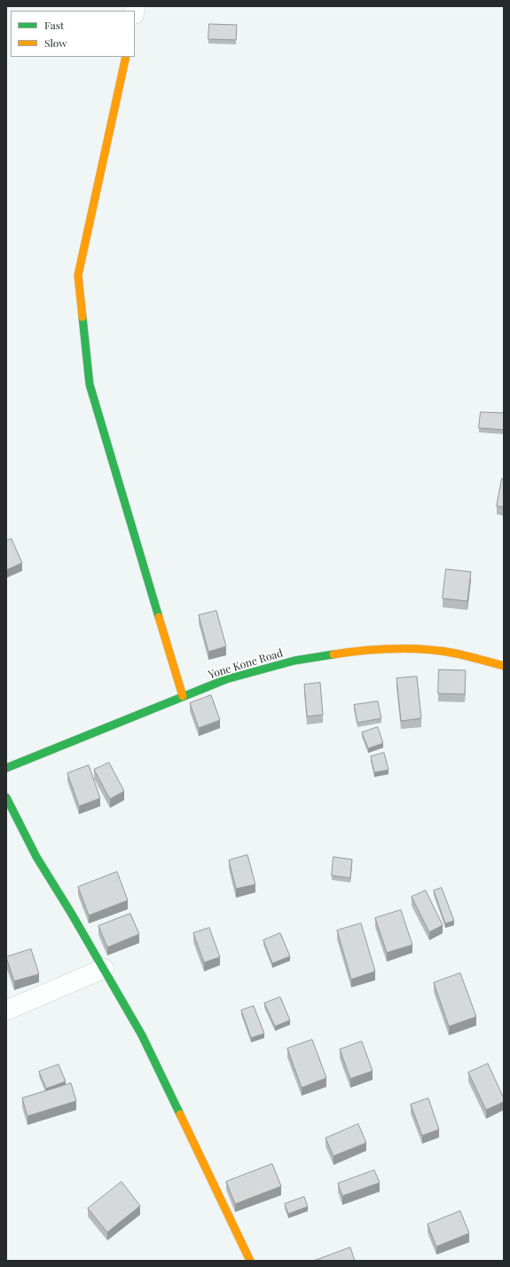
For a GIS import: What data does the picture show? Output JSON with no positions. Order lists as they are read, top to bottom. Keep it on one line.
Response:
{"streets":{"street":["Yone Kone Road"]},"legend":["Fast","Slow"]}
